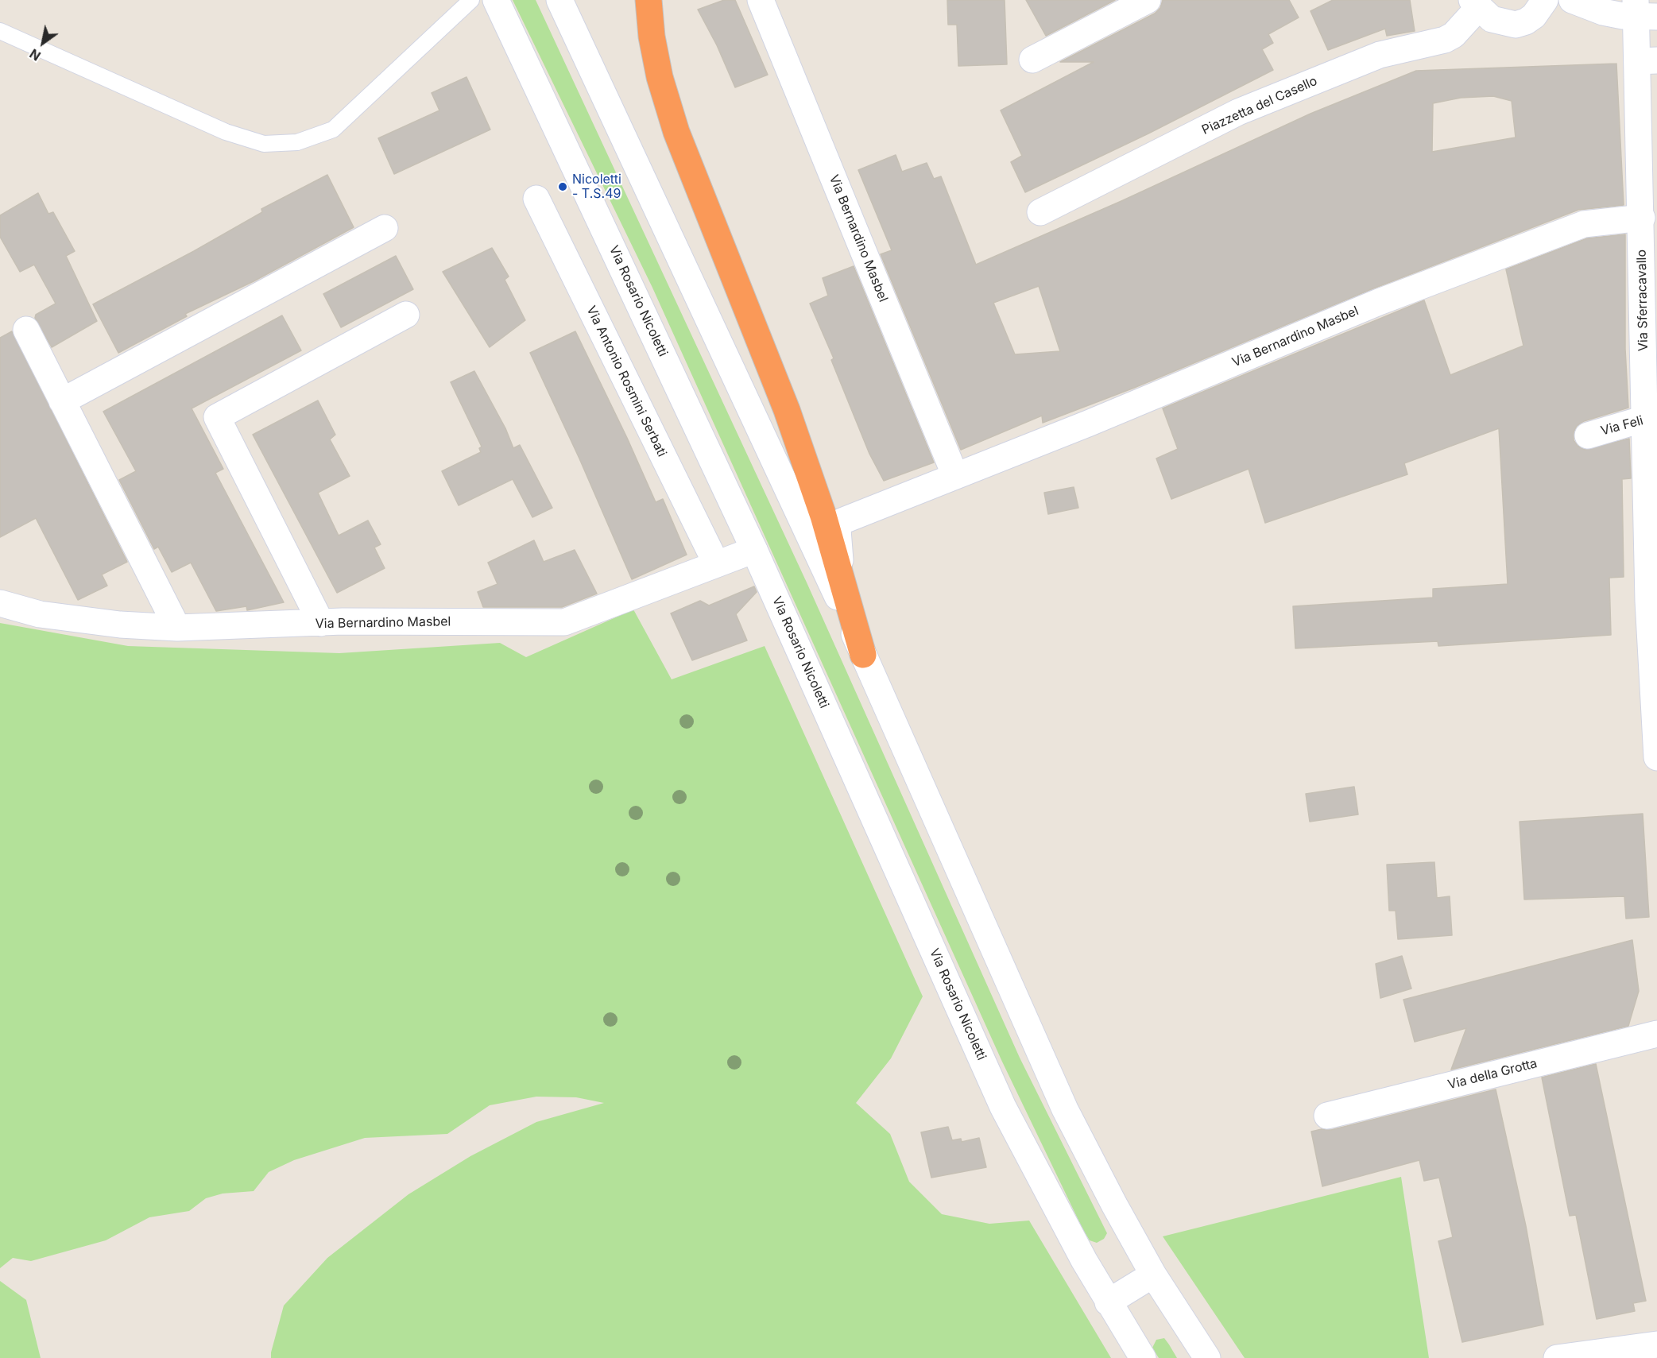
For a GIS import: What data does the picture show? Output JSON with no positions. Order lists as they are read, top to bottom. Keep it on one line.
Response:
{"streets":{"street":["Piazzetta del Casello","Via Bernardino Masbel","Via Sferracavallo","Via Rosario Nicoletti","Via Antonio Rosmini Serbati","Via Feli","Via della Grotta"]},"crossings":[["Via Bernardino Masbel","Via Sferracavallo"],["Via Bernardino Masbel","Via Rosario Nicoletti"],["Via Bernardino Masbel","Via Antonio Rosmini Serbati"],["Via Sferracavallo","Via Feli"]],"places":["Nicoletti - T.S.49"],"north":"bottom left"}
